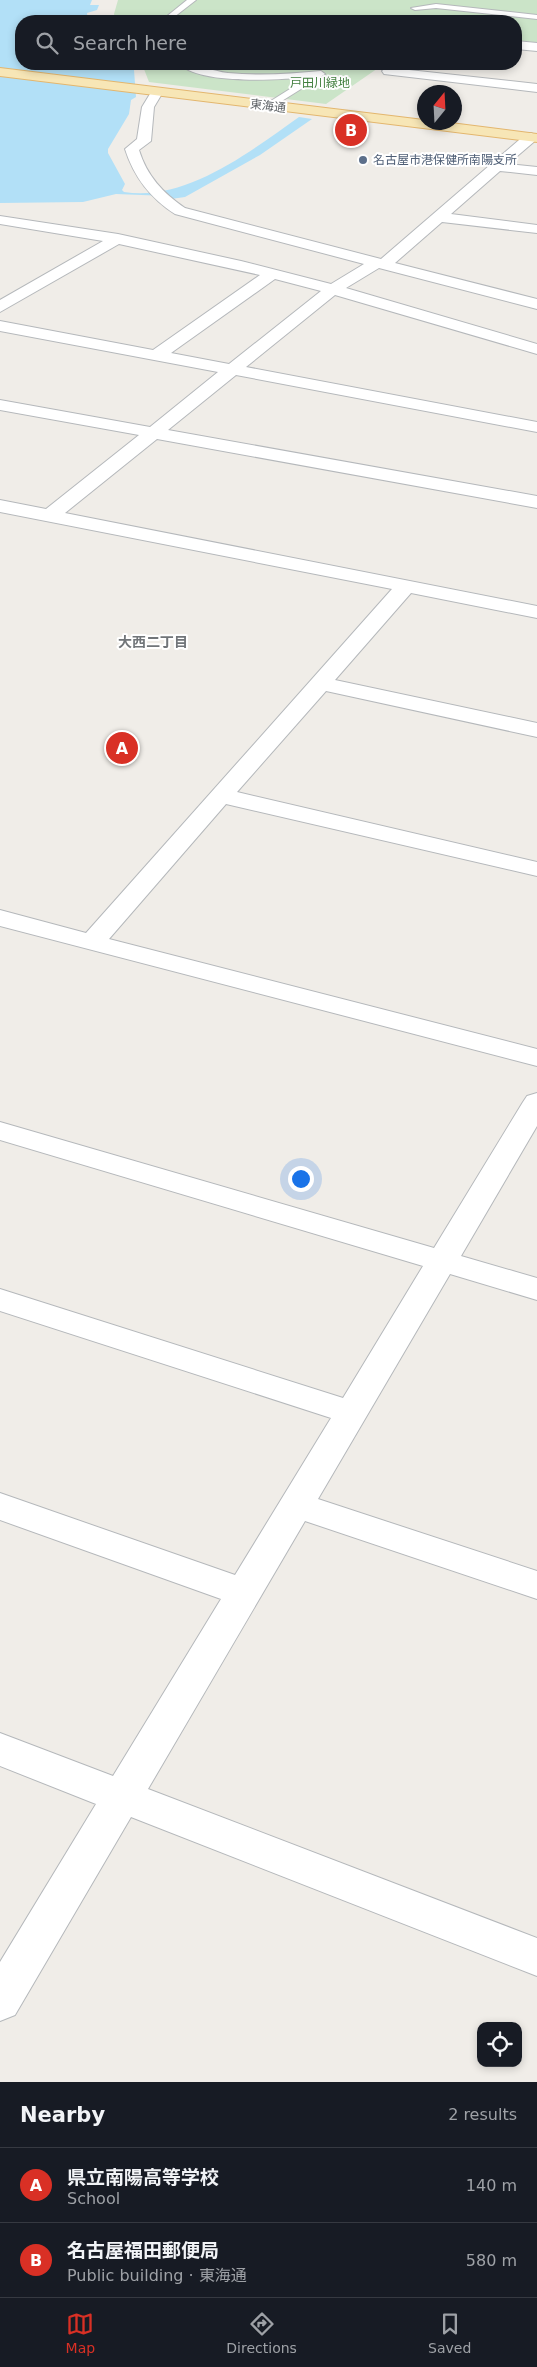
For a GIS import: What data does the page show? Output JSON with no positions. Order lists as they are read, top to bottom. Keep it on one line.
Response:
{"streets":{"main road":["東海通"]},"districts":["大西二丁目"],"parks":["戸田川緑地"],"places":["名古屋市港保健所南陽支所"],"north":"top","page":{"search":"Search here","pins":["B","A"],"heading":["Nearby","2 results"],"list":[{"mark":"A","name":"県立南陽高等学校","note":"School","value":"140 m"},{"mark":"B","name":"名古屋福田郵便局","note":"Public building · 東海通","value":"580 m"}],"nav":["Map","Directions","Saved"]}}
